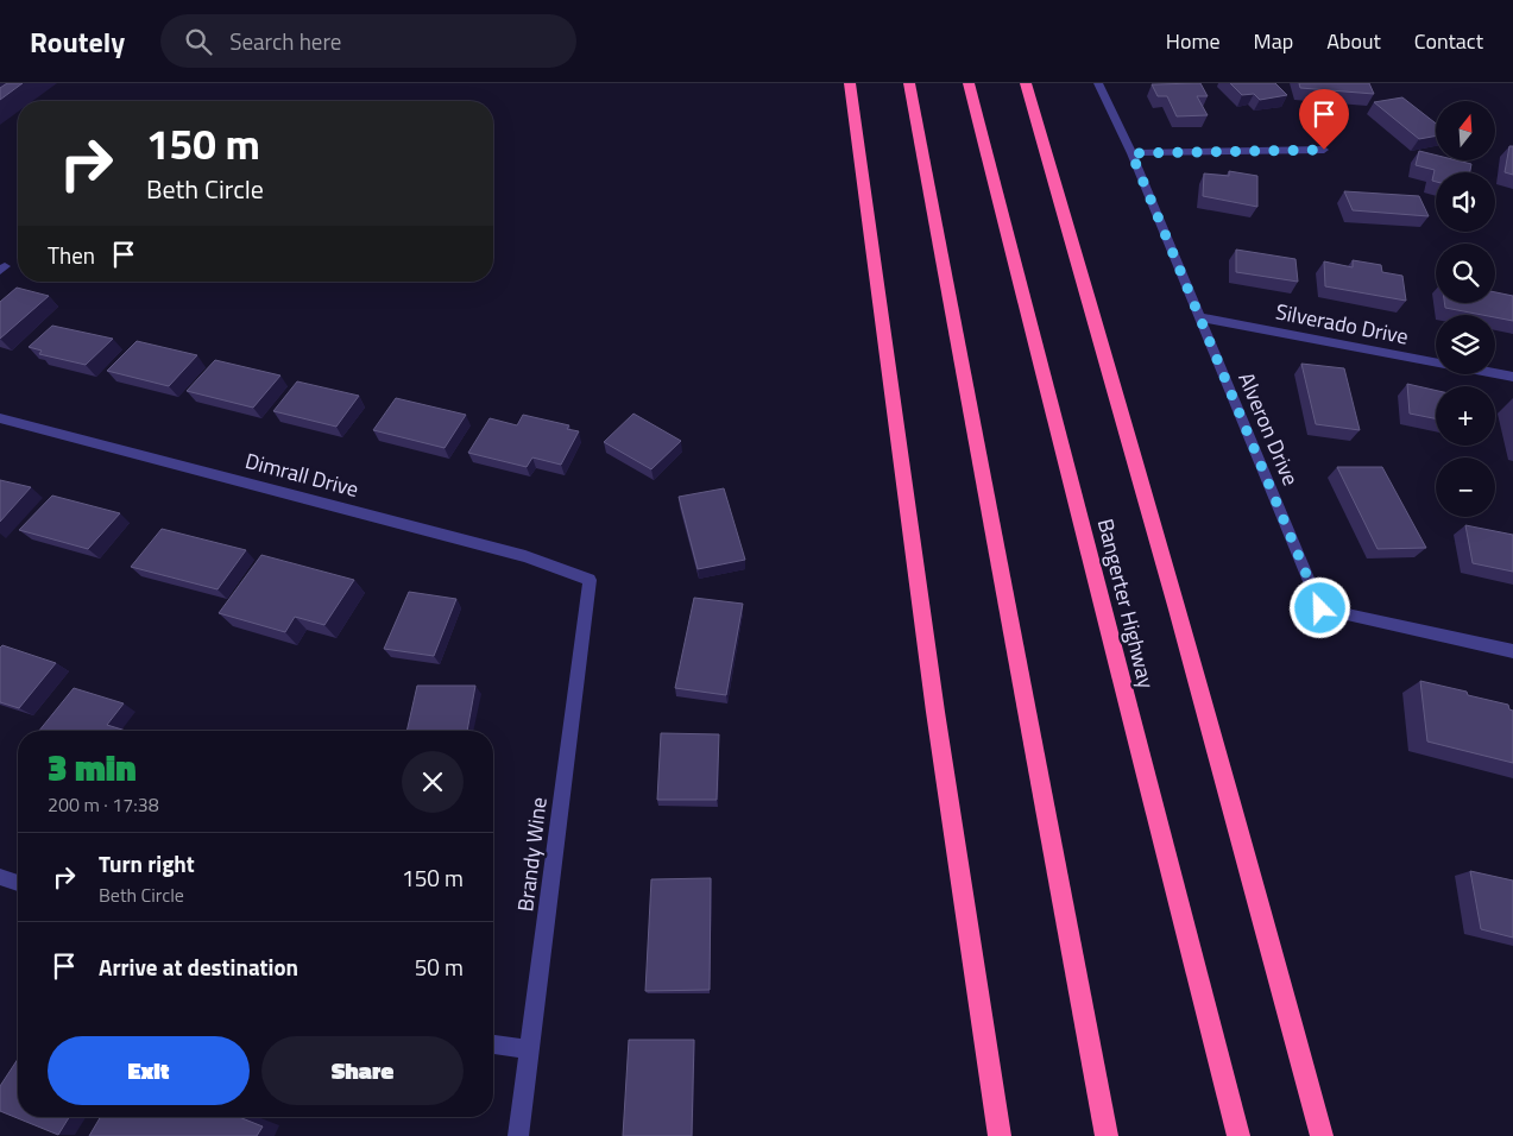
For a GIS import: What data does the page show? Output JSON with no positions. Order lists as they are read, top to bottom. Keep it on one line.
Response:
{"streets":{"highway":["Bangerter Highway"],"street":["Silverado Drive","Alveron Drive","Dimrall Drive","Brandy Wine"]},"crossings":[["Silverado Drive","Alveron Drive"],["Dimrall Drive","Brandy Wine"]],"north":"top","page":{"header":"Routely","search":"Search here","nav":["Home","Map","About","Contact"],"map_buttons":["+","−"],"turn":["150 m","Beth Circle"],"then":"Then","heading":["3 min","200 m · 17:38"],"list":[{"name":"Turn right","note":"Beth Circle","value":"150 m"},{"name":"Arrive at destination","value":"50 m"}],"buttons":["Exit","Share"]}}
